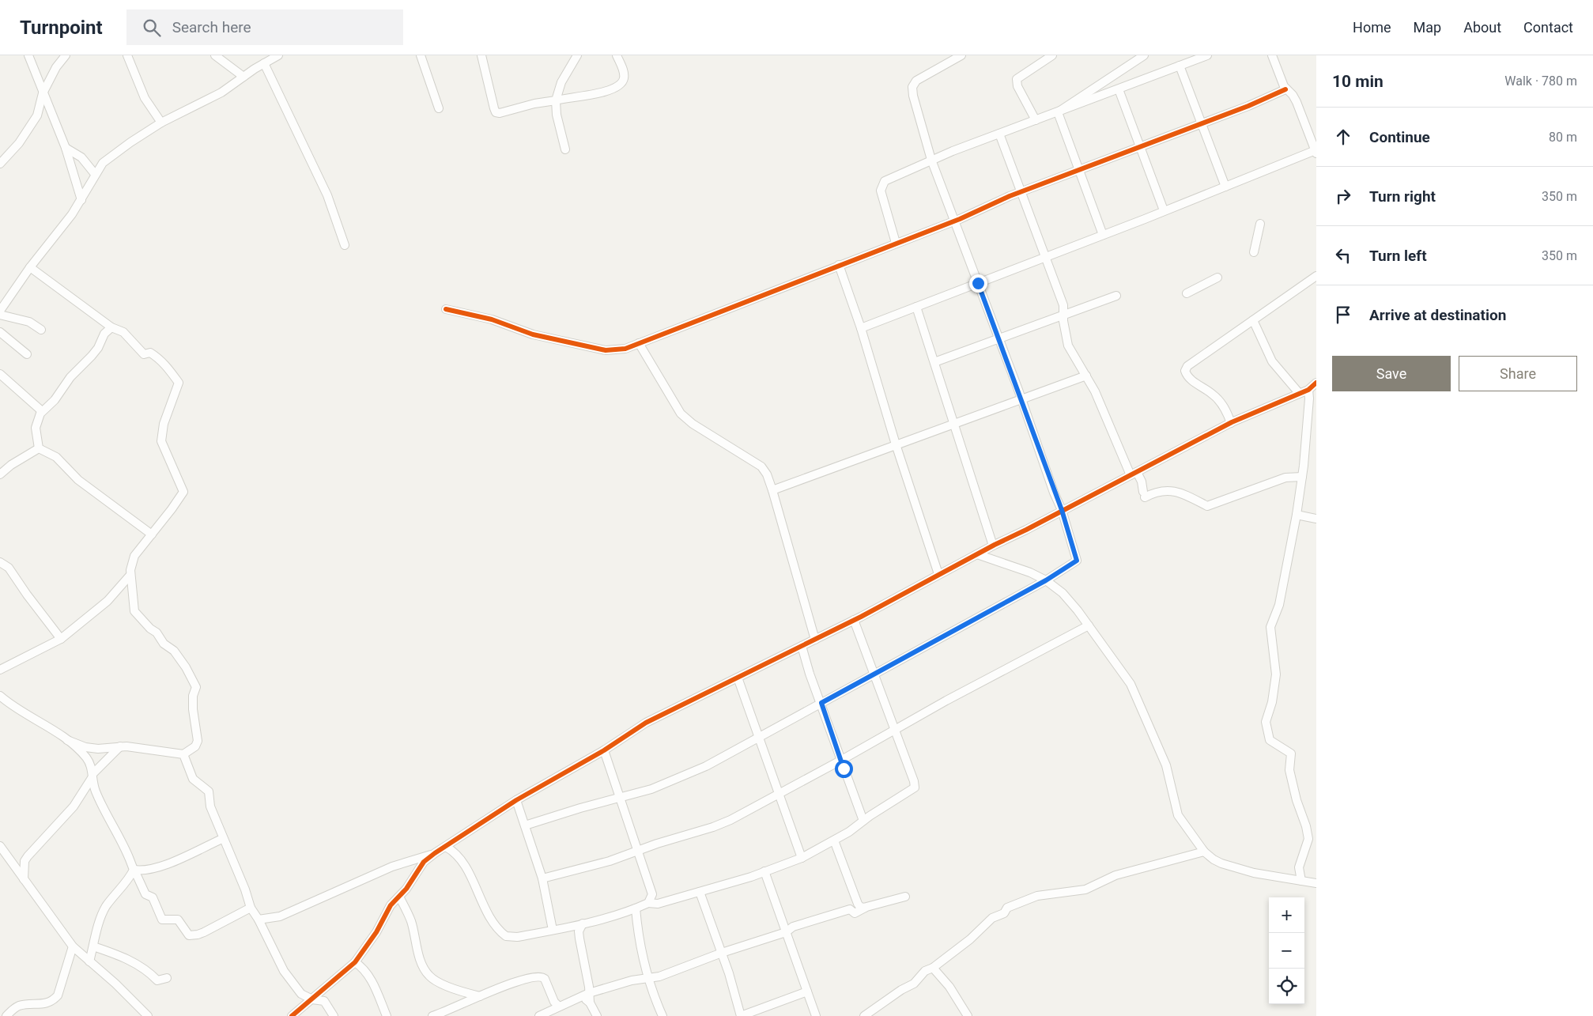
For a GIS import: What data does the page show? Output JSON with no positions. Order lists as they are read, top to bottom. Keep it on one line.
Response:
{"page":{"header":"Turnpoint","search":"Search here","nav":["Home","Map","About","Contact"],"heading":["10 min","Walk · 780 m"],"list":[["Continue","80 m"],["Turn right","350 m"],["Turn left","350 m"],"Arrive at destination"],"buttons":["Save","Share"],"map_buttons":["+","−"]}}
